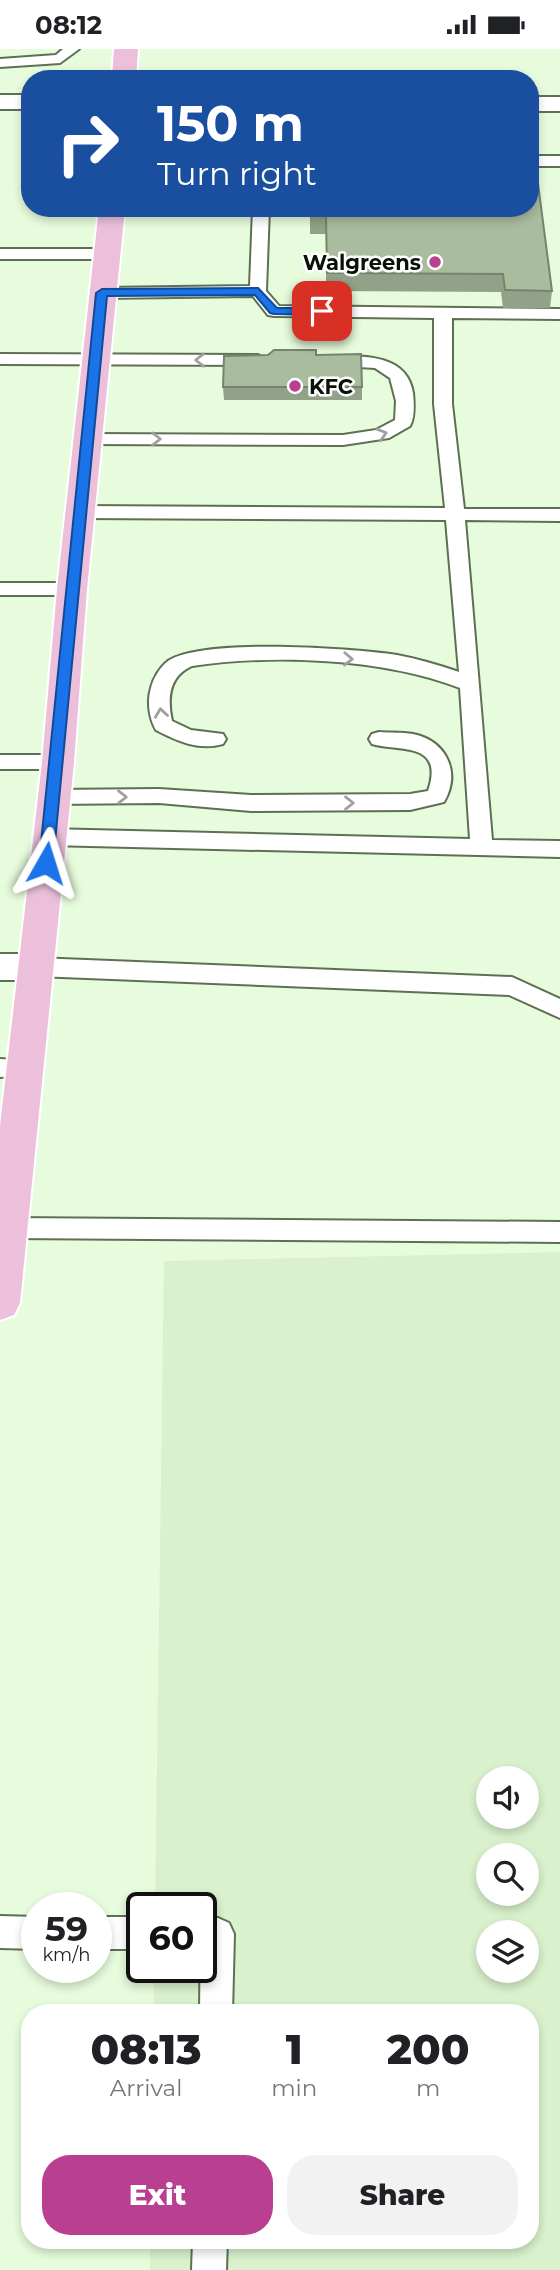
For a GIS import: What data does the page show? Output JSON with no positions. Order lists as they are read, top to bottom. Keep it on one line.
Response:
{"places":["Walgreens","KFC"],"page":{"status":"08:12","turn":["150 m","Turn right"],"speed":"59 km/h","limit":"60","eta":["08:13","Arrival","1","min","200","m"],"buttons":["Exit","Share"]}}
